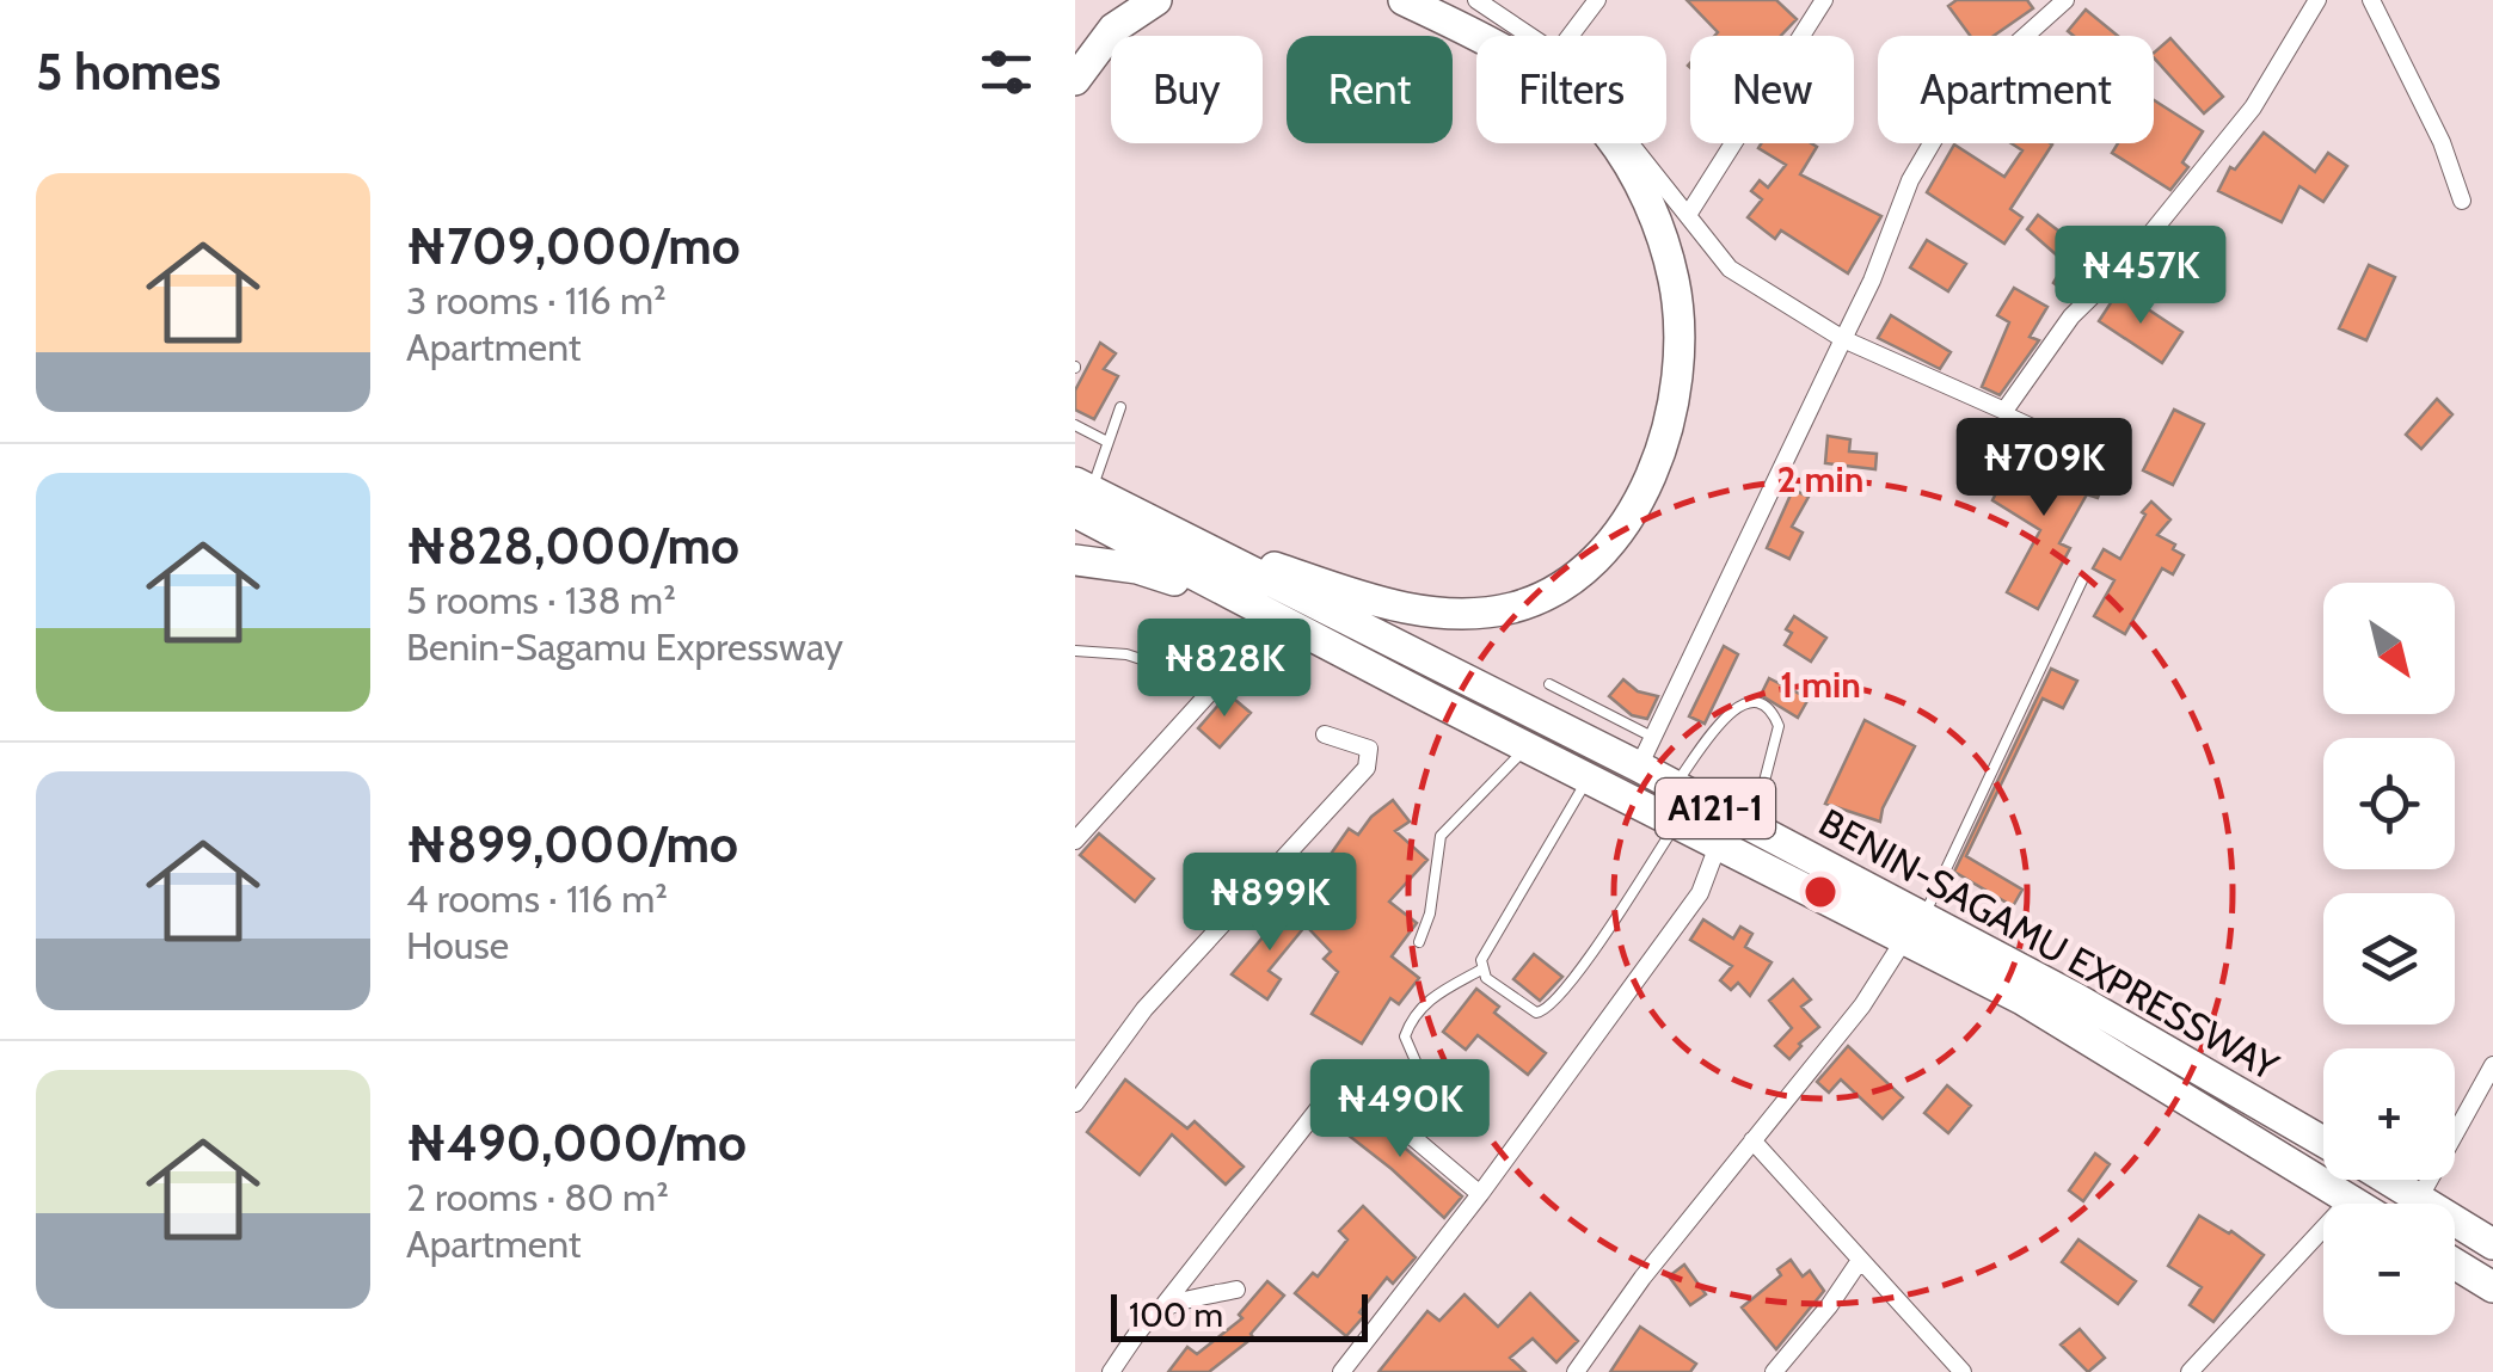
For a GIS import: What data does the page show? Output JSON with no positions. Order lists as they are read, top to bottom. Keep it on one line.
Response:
{"streets":{"highway":["A121-1","BENIN-SAGAMU EXPRESSWAY"]},"crossings":[["A121-1","BENIN-SAGAMU EXPRESSWAY"]],"scale_bar":"100 m","north":"bottom right","page":{"heading":"5 homes","chip":["Buy","Rent","Filters","New","Apartment"],"list":[{"name":"₦709,000/mo","note":"3 rooms · 116 m² · Apartment"},{"name":"₦828,000/mo","note":"5 rooms · 138 m² · Benin-Sagamu Expressway"},{"name":"₦899,000/mo","note":"4 rooms · 116 m² · House"},{"name":"₦490,000/mo","note":"2 rooms · 80 m² · Apartment"}],"price":["₦457K","₦709K","₦828K","₦899K","₦490K"],"map_buttons":["+","−"],"scale":"100 m"},"rings":["2 min","1 min"]}
